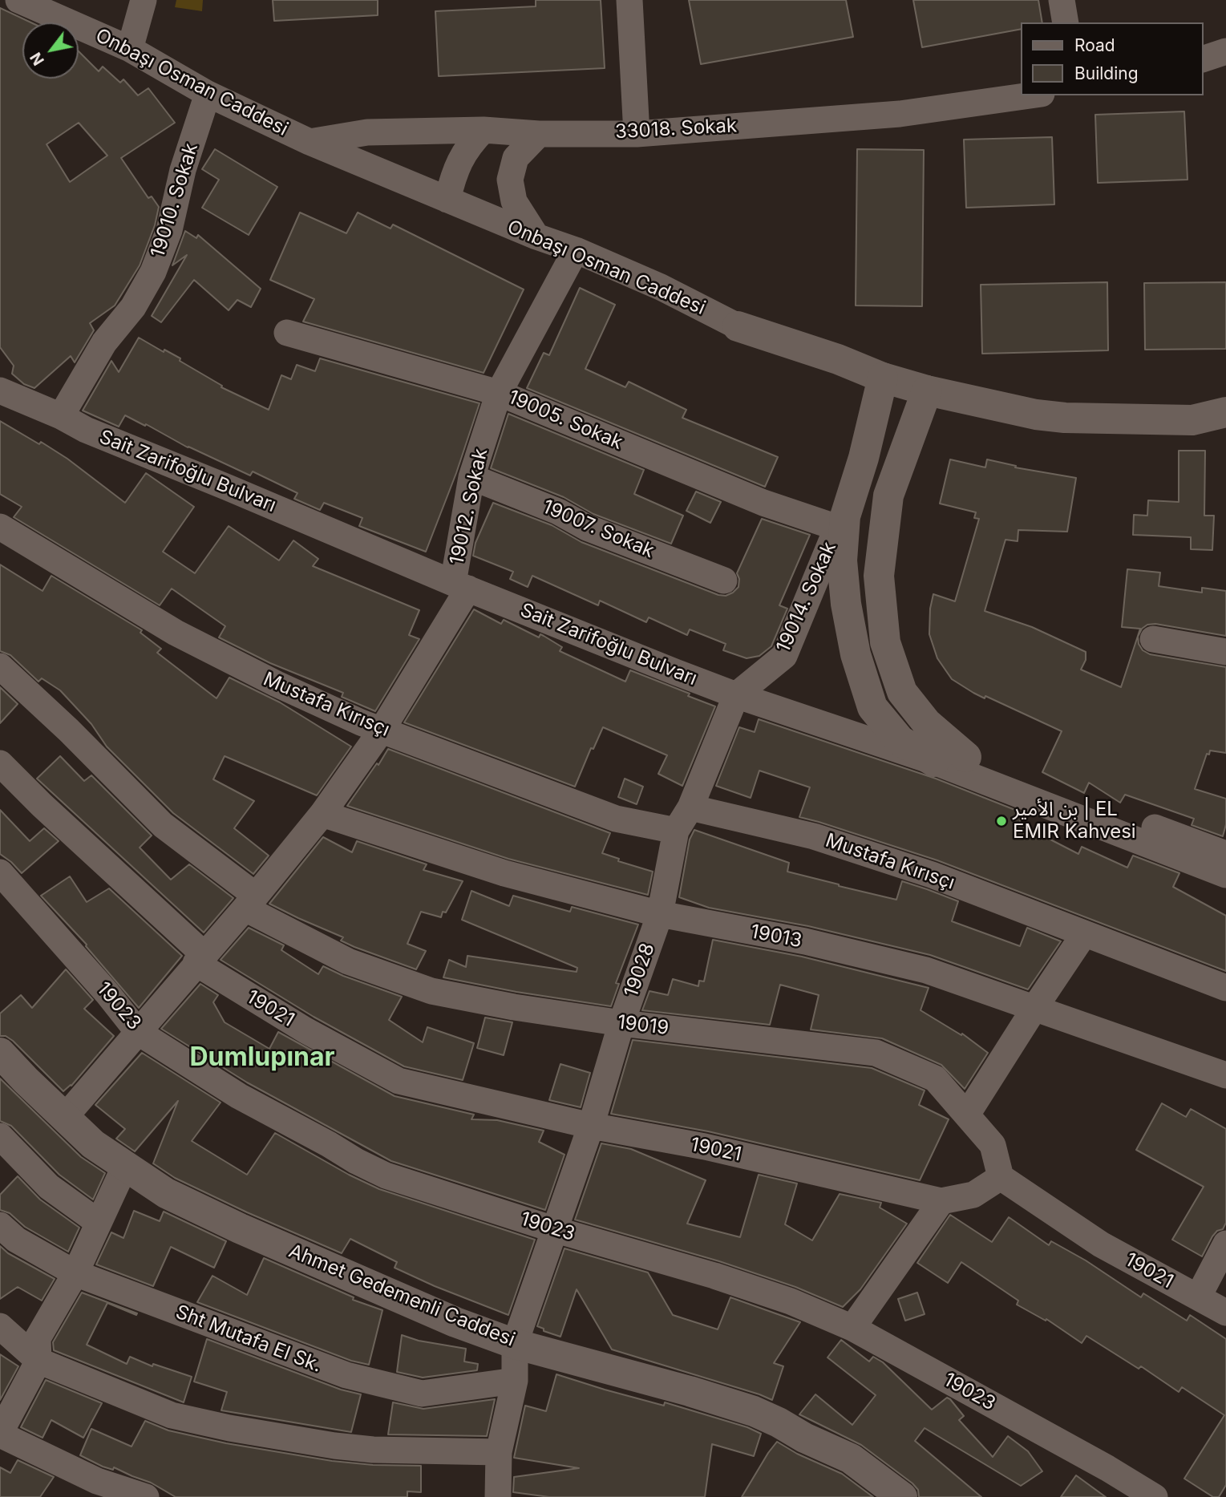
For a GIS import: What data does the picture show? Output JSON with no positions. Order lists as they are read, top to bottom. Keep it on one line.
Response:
{"streets":{"street":["Onbaşı Osman Caddesi","33018. Sokak","19010. Sokak","19005. Sokak","Sait Zarifoğlu Bulvarı","19012. Sokak","19007. Sokak","19014. Sokak","Mustafa Kırısçı","19013","19028","19023","19021","19019","Ahmet Gedemenli Caddesi","Sht Mutafa El Sk."]},"crossings":[["Onbaşı Osman Caddesi","33018. Sokak"],["Onbaşı Osman Caddesi","19010. Sokak"],["Onbaşı Osman Caddesi","19012. Sokak"],["19010. Sokak","Sait Zarifoğlu Bulvarı"],["19005. Sokak","19012. Sokak"],["19005. Sokak","19014. Sokak"],["Sait Zarifoğlu Bulvarı","19012. Sokak"],["Sait Zarifoğlu Bulvarı","19014. Sokak"],["Sait Zarifoğlu Bulvarı","19028"],["19012. Sokak","19007. Sokak"],["19014. Sokak","19028"],["Mustafa Kırısçı","19028"],["19013","19028"],["19028","19023"],["19028","19021"],["19028","19019"],["19028","Ahmet Gedemenli Caddesi"],["19028","Sht Mutafa El Sk."],["19021","19019"]],"districts":["Dumlupınar"],"places":["بن الأمير | EL EMIR Kahvesi"],"legend":["Road","Building"],"north":"bottom left"}
